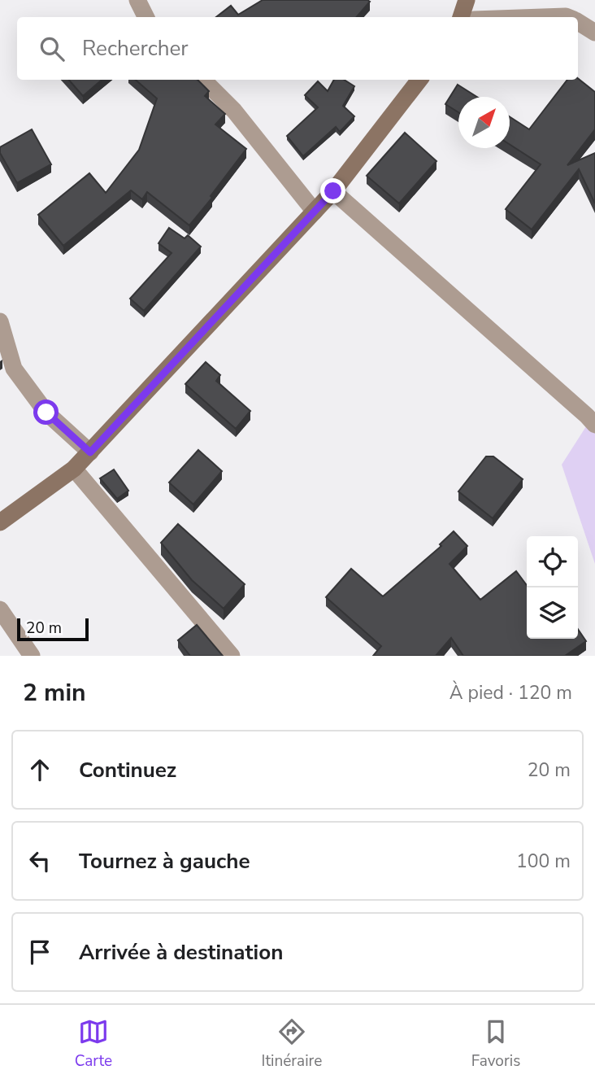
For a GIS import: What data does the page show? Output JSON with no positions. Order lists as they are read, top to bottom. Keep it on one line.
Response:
{"scale_bar":"20 m","north":"top right","page":{"search":"Rechercher","scale":"20 m","heading":["2 min","À pied · 120 m"],"list":[["Continuez","20 m"],["Tournez à gauche","100 m"],"Arrivée à destination"],"nav":["Carte","Itinéraire","Favoris"]}}
